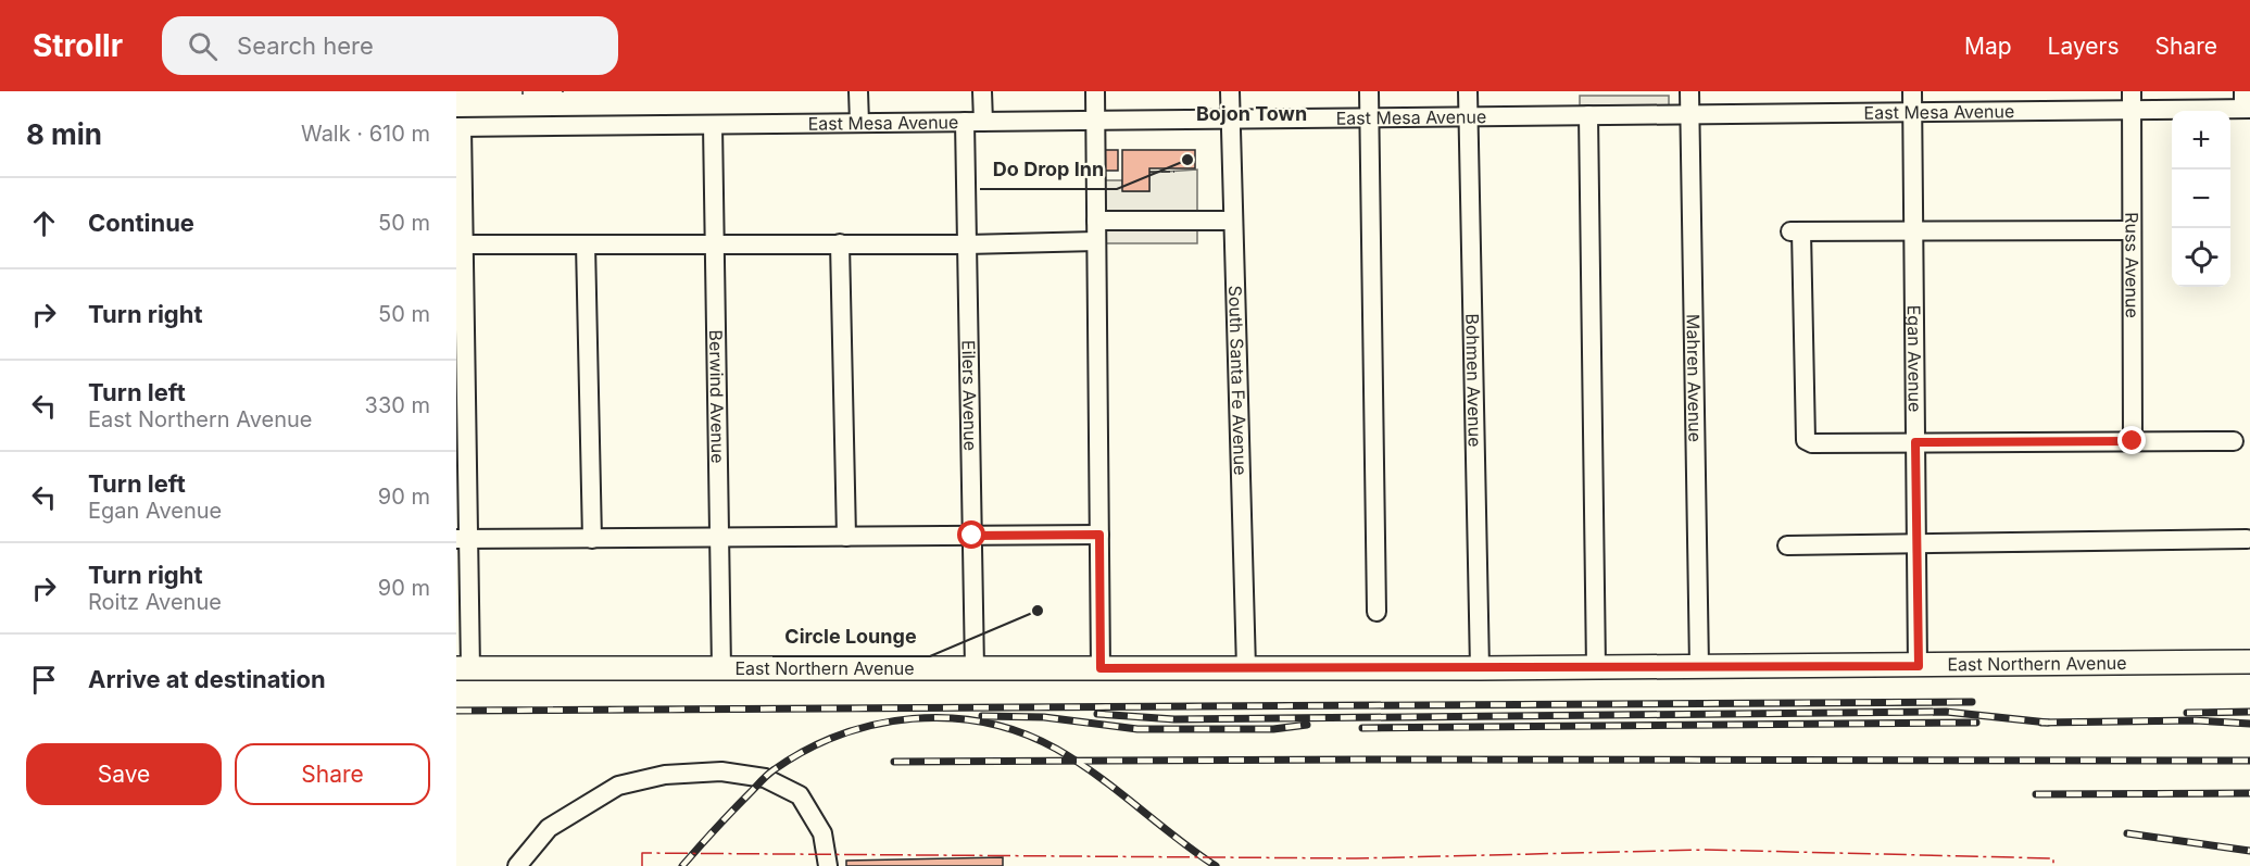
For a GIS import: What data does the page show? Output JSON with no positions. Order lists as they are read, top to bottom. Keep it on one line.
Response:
{"streets":{"main road":["East Northern Avenue"],"street":["East Mesa Avenue","Russ Avenue","Egan Avenue","South Santa Fe Avenue","Bohmen Avenue","Mahren Avenue","Eilers Avenue","Berwind Avenue"]},"crossings":[["East Mesa Avenue","Russ Avenue"],["East Mesa Avenue","Egan Avenue"],["East Mesa Avenue","South Santa Fe Avenue"],["East Mesa Avenue","Bohmen Avenue"],["East Mesa Avenue","Mahren Avenue"],["East Mesa Avenue","Eilers Avenue"],["East Mesa Avenue","Berwind Avenue"],["Egan Avenue","East Northern Avenue"],["South Santa Fe Avenue","East Northern Avenue"],["Bohmen Avenue","East Northern Avenue"],["Mahren Avenue","East Northern Avenue"],["Eilers Avenue","East Northern Avenue"],["Berwind Avenue","East Northern Avenue"]],"districts":["Bojon Town"],"places":["Do Drop Inn","Circle Lounge"],"page":{"header":"Strollr","search":"Search here","nav":["Map","Layers","Share"],"heading":["8 min","Walk · 610 m"],"map_buttons":["+","−"],"list":[["Continue","50 m"],["Turn right","50 m"],["Turn left","East Northern Avenue","330 m"],["Turn left","Egan Avenue","90 m"],["Turn right","Roitz Avenue","90 m"],"Arrive at destination"],"buttons":["Save","Share"]}}
